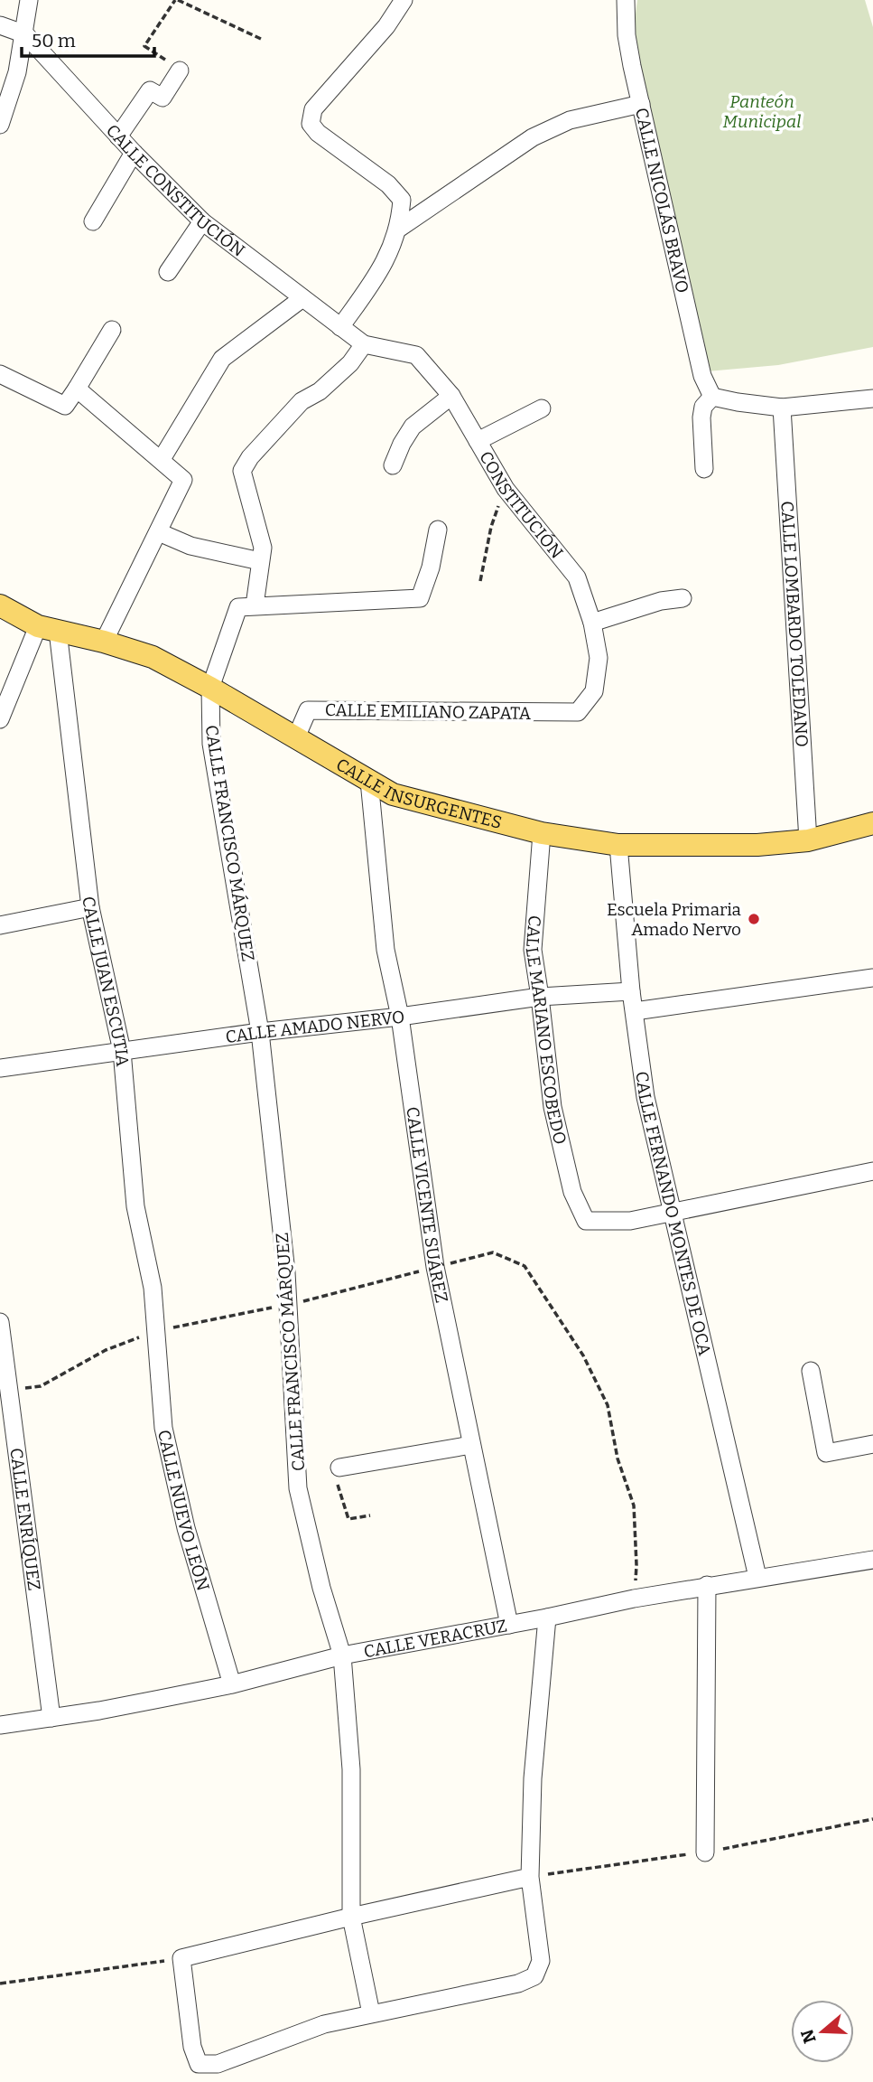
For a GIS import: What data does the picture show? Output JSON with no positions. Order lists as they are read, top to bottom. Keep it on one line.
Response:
{"streets":{"main road":["CALLE INSURGENTES"],"street":["CALLE CONSTITUCIÓN","CALLE NICOLÁS BRAVO","CONSTITUCIÓN","CALLE LOMBARDO TOLEDANO","CALLE EMILIANO ZAPATA","CALLE FRANCISCO MÁRQUEZ","CALLE JUAN ESCUTIA","CALLE AMADO NERVO","CALLE MARIANO ESCOBEDO","CALLE VICENTE SUÁREZ","CALLE FERNANDO MONTES DE OCA","CALLE NUEVO LEÓN","CALLE ENRÍQUEZ","CALLE VERACRUZ"]},"crossings":[["CALLE CONSTITUCIÓN","CONSTITUCIÓN"],["CONSTITUCIÓN","CALLE EMILIANO ZAPATA"],["CALLE LOMBARDO TOLEDANO","CALLE INSURGENTES"],["CALLE EMILIANO ZAPATA","CALLE INSURGENTES"],["CALLE INSURGENTES","CALLE FRANCISCO MÁRQUEZ"],["CALLE INSURGENTES","CALLE JUAN ESCUTIA"],["CALLE INSURGENTES","CALLE MARIANO ESCOBEDO"],["CALLE INSURGENTES","CALLE VICENTE SUÁREZ"],["CALLE INSURGENTES","CALLE FERNANDO MONTES DE OCA"],["CALLE FRANCISCO MÁRQUEZ","CALLE AMADO NERVO"],["CALLE FRANCISCO MÁRQUEZ","CALLE VERACRUZ"],["CALLE JUAN ESCUTIA","CALLE AMADO NERVO"],["CALLE JUAN ESCUTIA","CALLE NUEVO LEÓN"],["CALLE AMADO NERVO","CALLE MARIANO ESCOBEDO"],["CALLE AMADO NERVO","CALLE VICENTE SUÁREZ"],["CALLE AMADO NERVO","CALLE FERNANDO MONTES DE OCA"],["CALLE MARIANO ESCOBEDO","CALLE FERNANDO MONTES DE OCA"],["CALLE VICENTE SUÁREZ","CALLE VERACRUZ"],["CALLE FERNANDO MONTES DE OCA","CALLE VERACRUZ"],["CALLE NUEVO LEÓN","CALLE VERACRUZ"],["CALLE ENRÍQUEZ","CALLE VERACRUZ"]],"parks":["Panteón Municipal"],"places":["Escuela Primaria Amado Nervo"],"scale_bar":"50 m","north":"left"}
